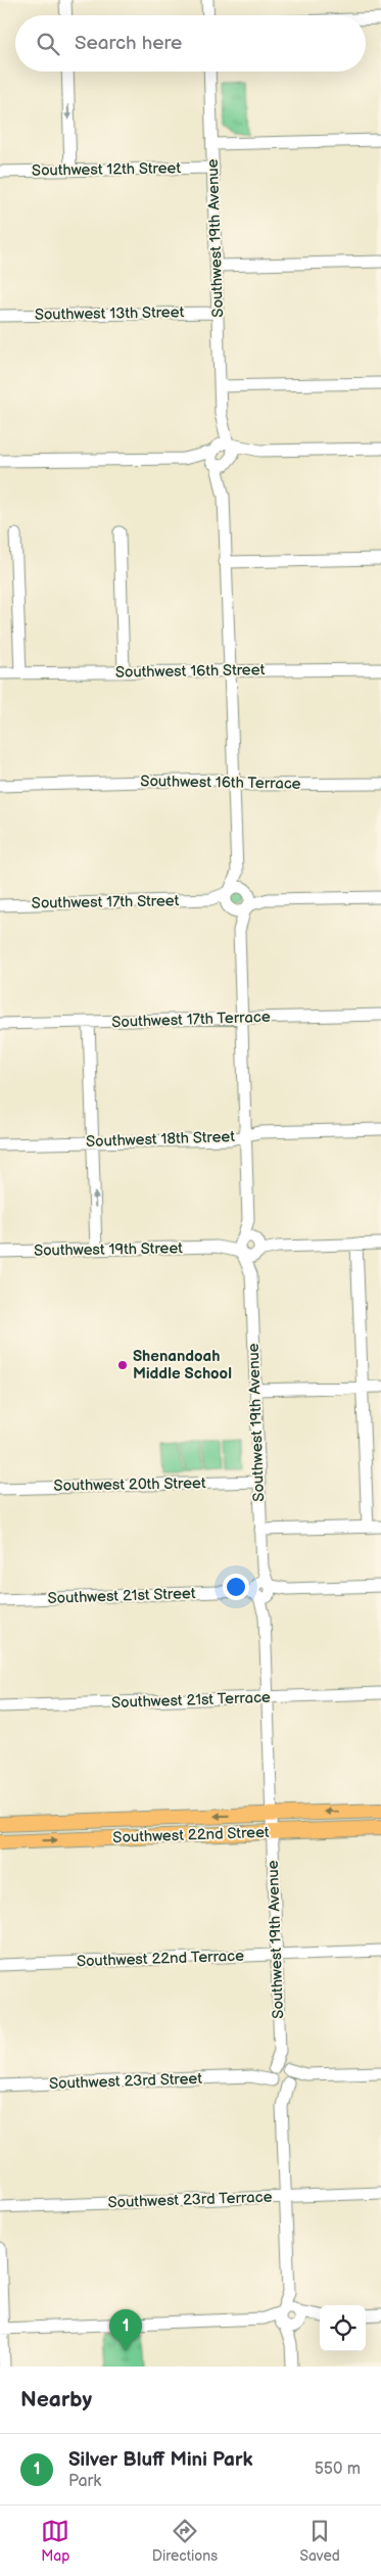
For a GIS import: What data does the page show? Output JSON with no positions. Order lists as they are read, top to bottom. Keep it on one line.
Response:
{"streets":{"main road":["Southwest 22nd Street"],"street":["Southwest 12th Street","Southwest 19th Avenue","Southwest 13th Street","Southwest 16th Street","Southwest 16th Terrace","Southwest 17th Street","Southwest 17th Terrace","Southwest 18th Street","Southwest 19th Street","Southwest 20th Street","Southwest 21st Street","Southwest 21st Terrace","Southwest 22nd Terrace","Southwest 23rd Street","Southwest 23rd Terrace"]},"crossings":[["Southwest 12th Street","Southwest 19th Avenue"],["Southwest 19th Avenue","Southwest 13th Street"],["Southwest 19th Avenue","Southwest 17th Street"],["Southwest 19th Avenue","Southwest 17th Terrace"],["Southwest 19th Avenue","Southwest 18th Street"],["Southwest 19th Avenue","Southwest 19th Street"],["Southwest 19th Avenue","Southwest 20th Street"],["Southwest 19th Avenue","Southwest 21st Street"],["Southwest 19th Avenue","Southwest 21st Terrace"],["Southwest 19th Avenue","Southwest 22nd Street"],["Southwest 19th Avenue","Southwest 22nd Terrace"],["Southwest 19th Avenue","Southwest 23rd Street"]],"places":["Shenandoah Middle School"],"page":{"search":"Search here","pins":"1","heading":"Nearby","list":[{"mark":"1","name":"Silver Bluff Mini Park","note":"Park","value":"550 m"}],"nav":["Map","Directions","Saved"]}}
